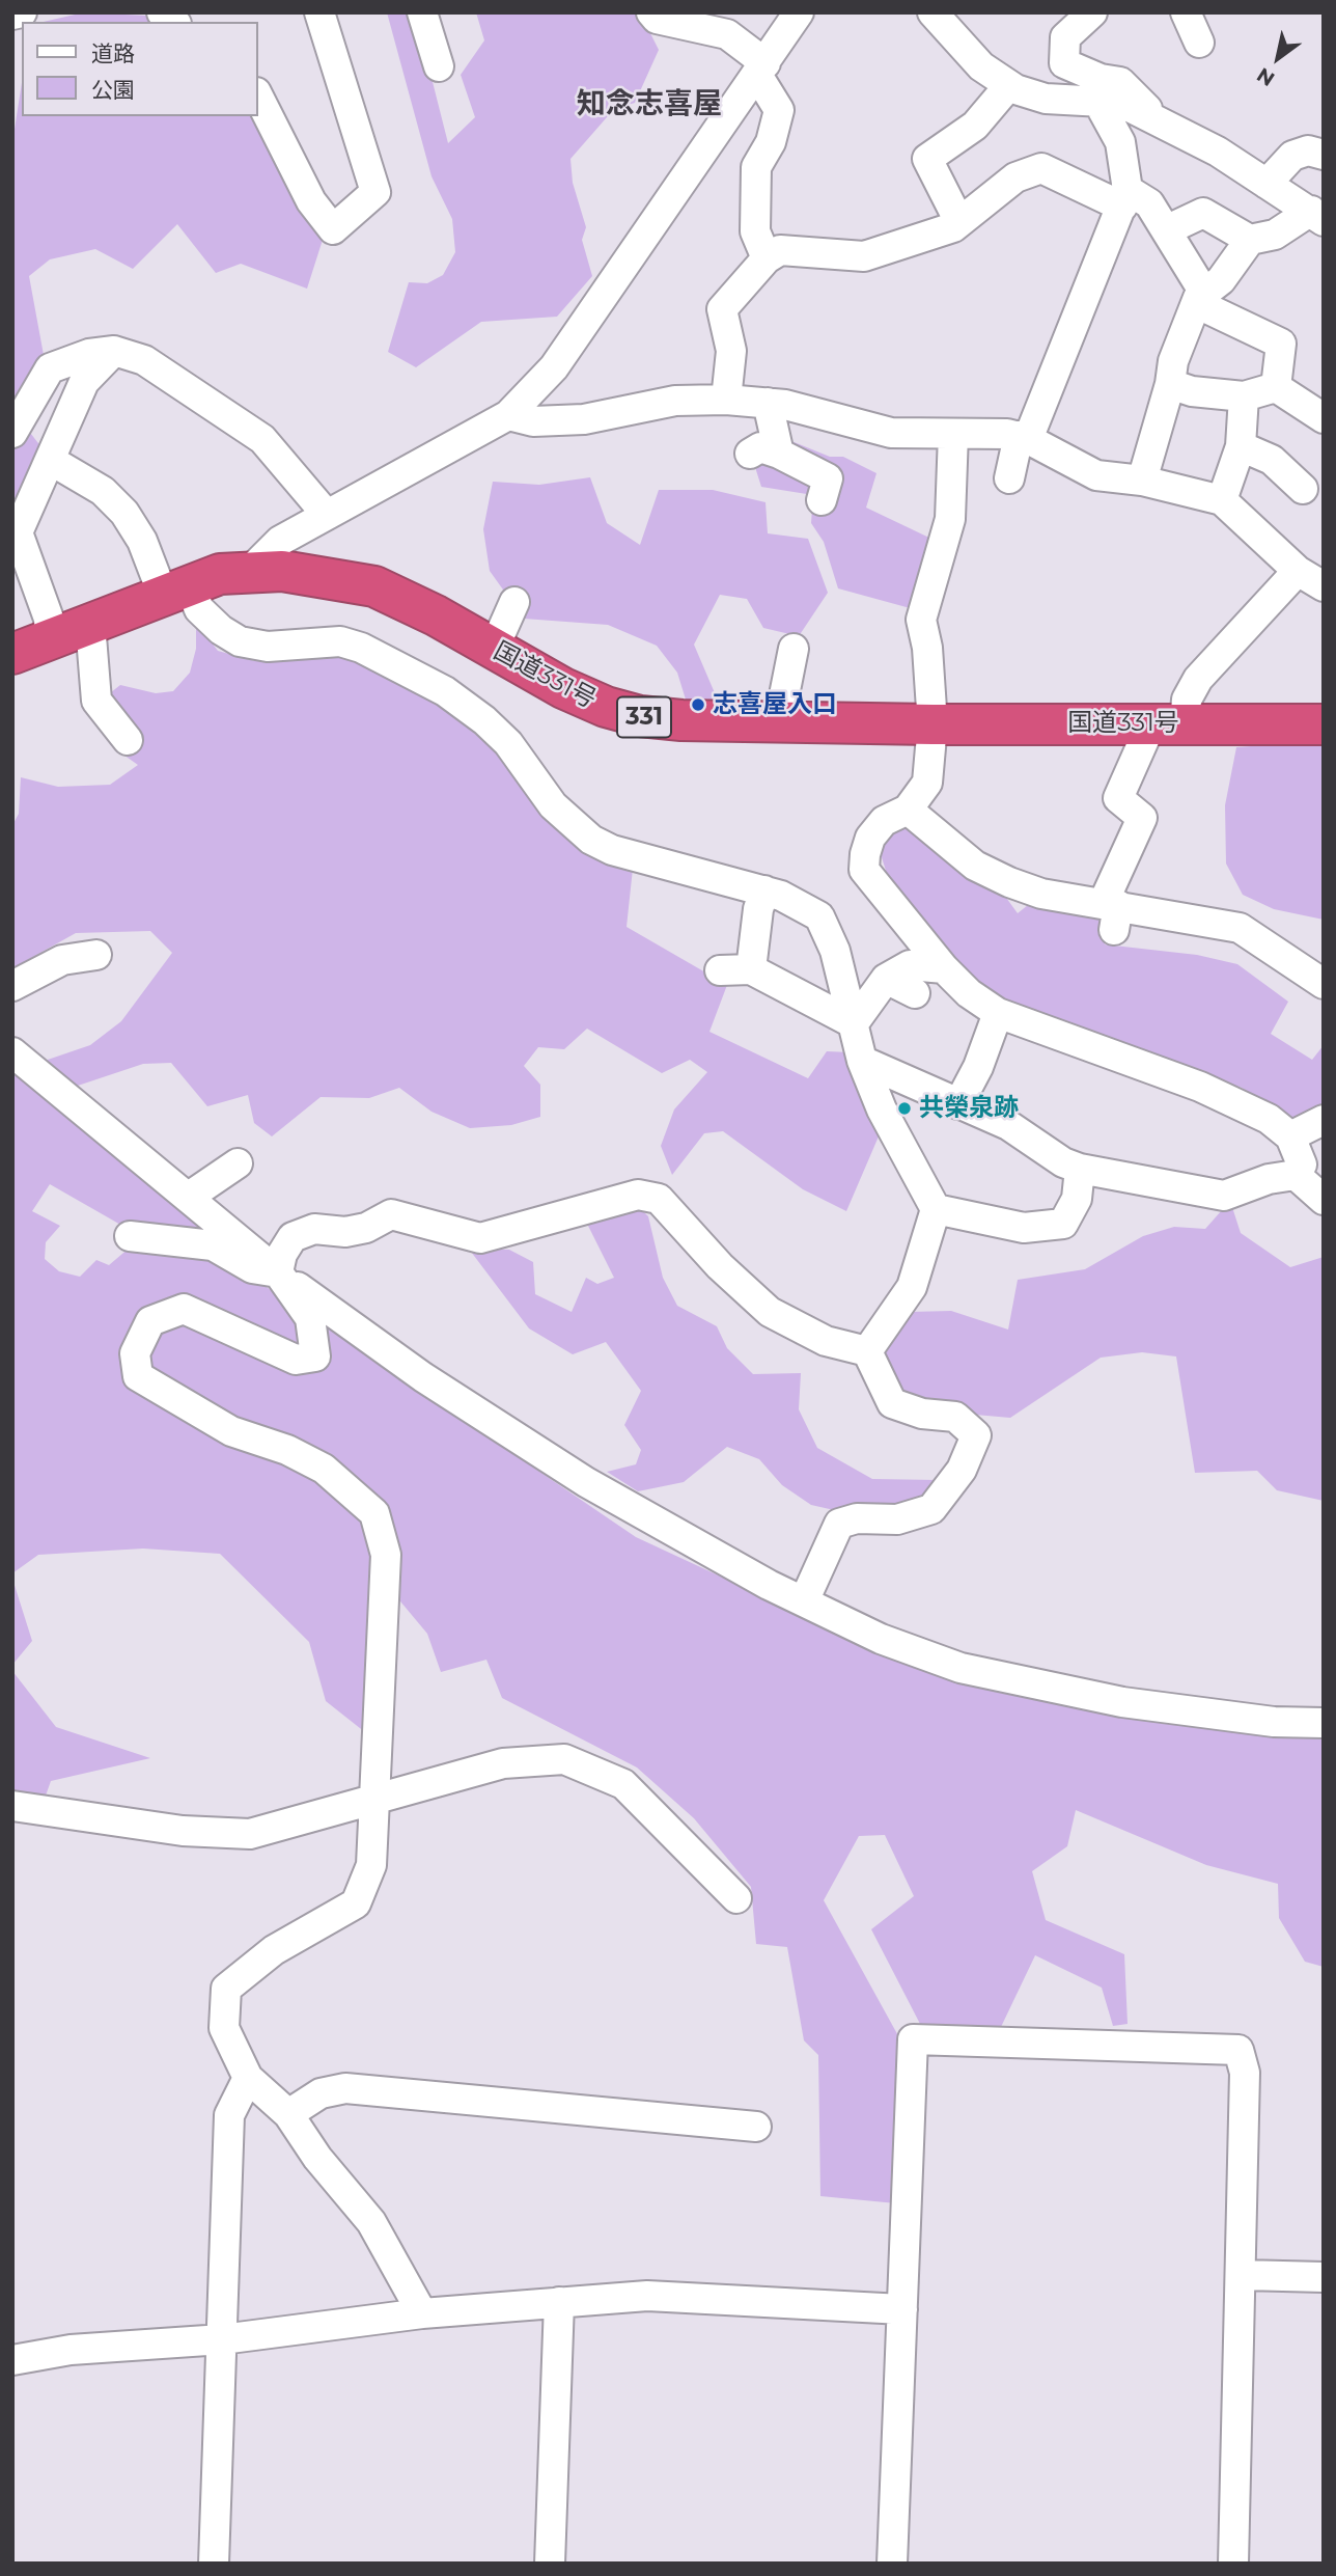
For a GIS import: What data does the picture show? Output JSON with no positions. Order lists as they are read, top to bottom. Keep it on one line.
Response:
{"streets":{"highway":["国道331号","331"]},"districts":["知念志喜屋"],"places":["志喜屋入口","共榮泉跡"],"legend":["道路","公園"],"north":"bottom left"}
